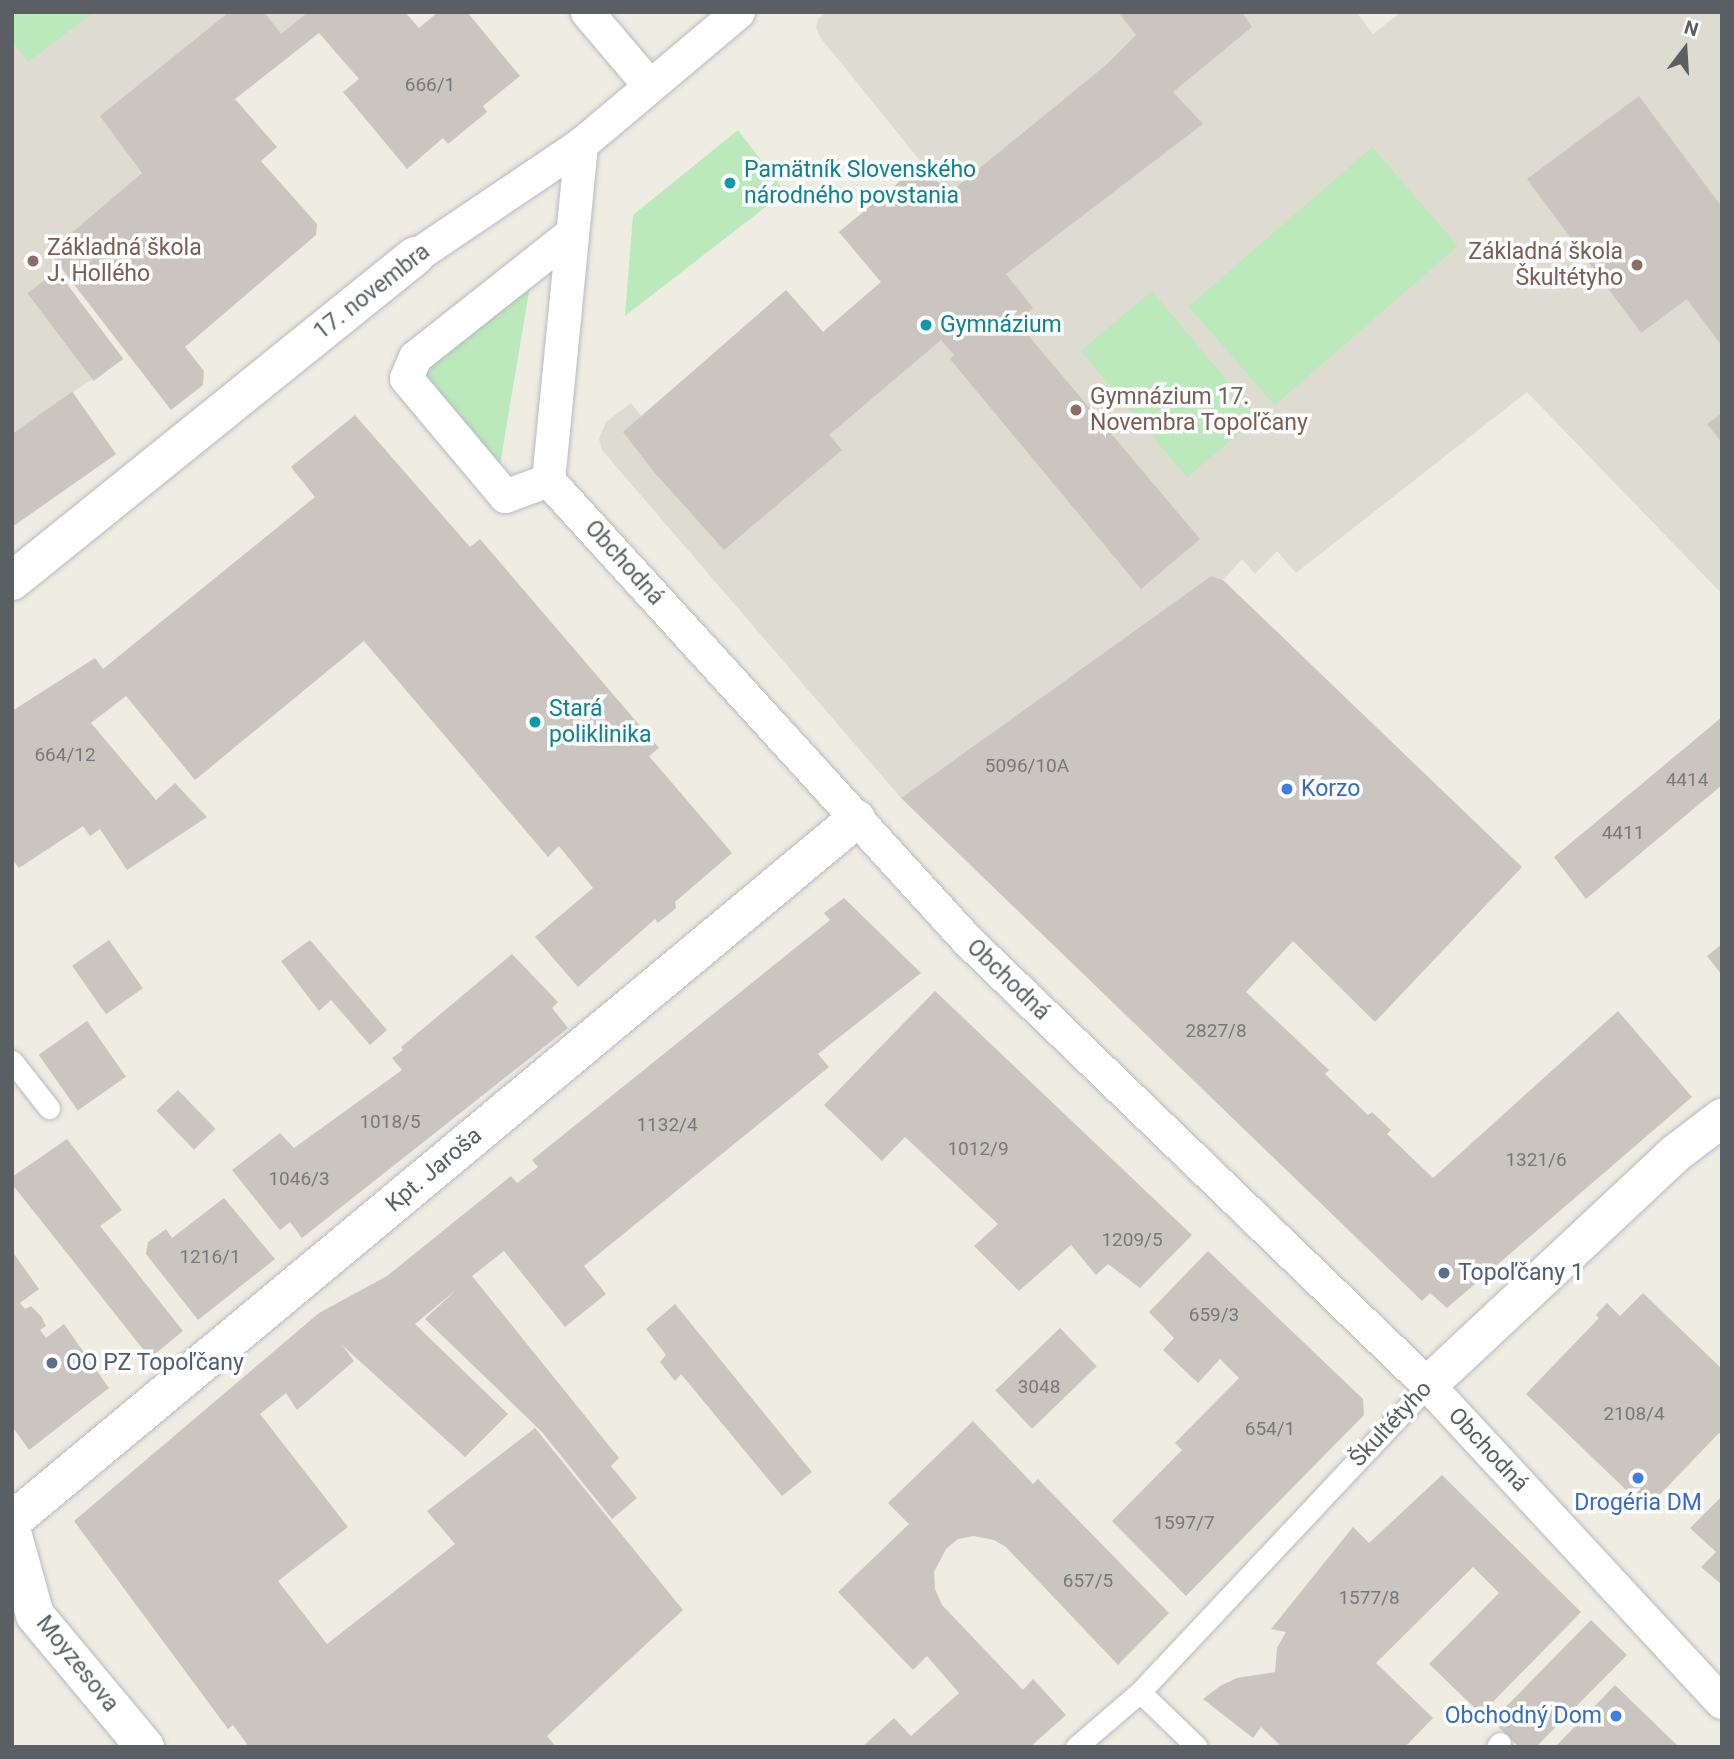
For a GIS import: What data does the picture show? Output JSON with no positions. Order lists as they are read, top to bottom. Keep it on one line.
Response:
{"streets":{"street":["17. novembra","Obchodná","Kpt. Jaroša","Škultétyho","Moyzesova"]},"crossings":[["Obchodná","Kpt. Jaroša"],["Obchodná","Škultétyho"]],"places":["Pamätník Slovenského národného povstania","Základná škola J. Hollého","Základná škola Škultétyho","Gymnázium","Gymnázium 17. Novembra Topoľčany","Stará poliklinika","Korzo","Topoľčany 1","OO PZ Topoľčany","Drogéria DM","Obchodný Dom"],"house_numbers":["666/1","664/12","5096/10A","4414","4411","2827/8","1018/5","1132/4","1012/9","1321/6","1046/3","1209/5","1216/1","659/3","3048","2108/4","654/1","1597/7","657/5","1577/8"],"north":"top"}
